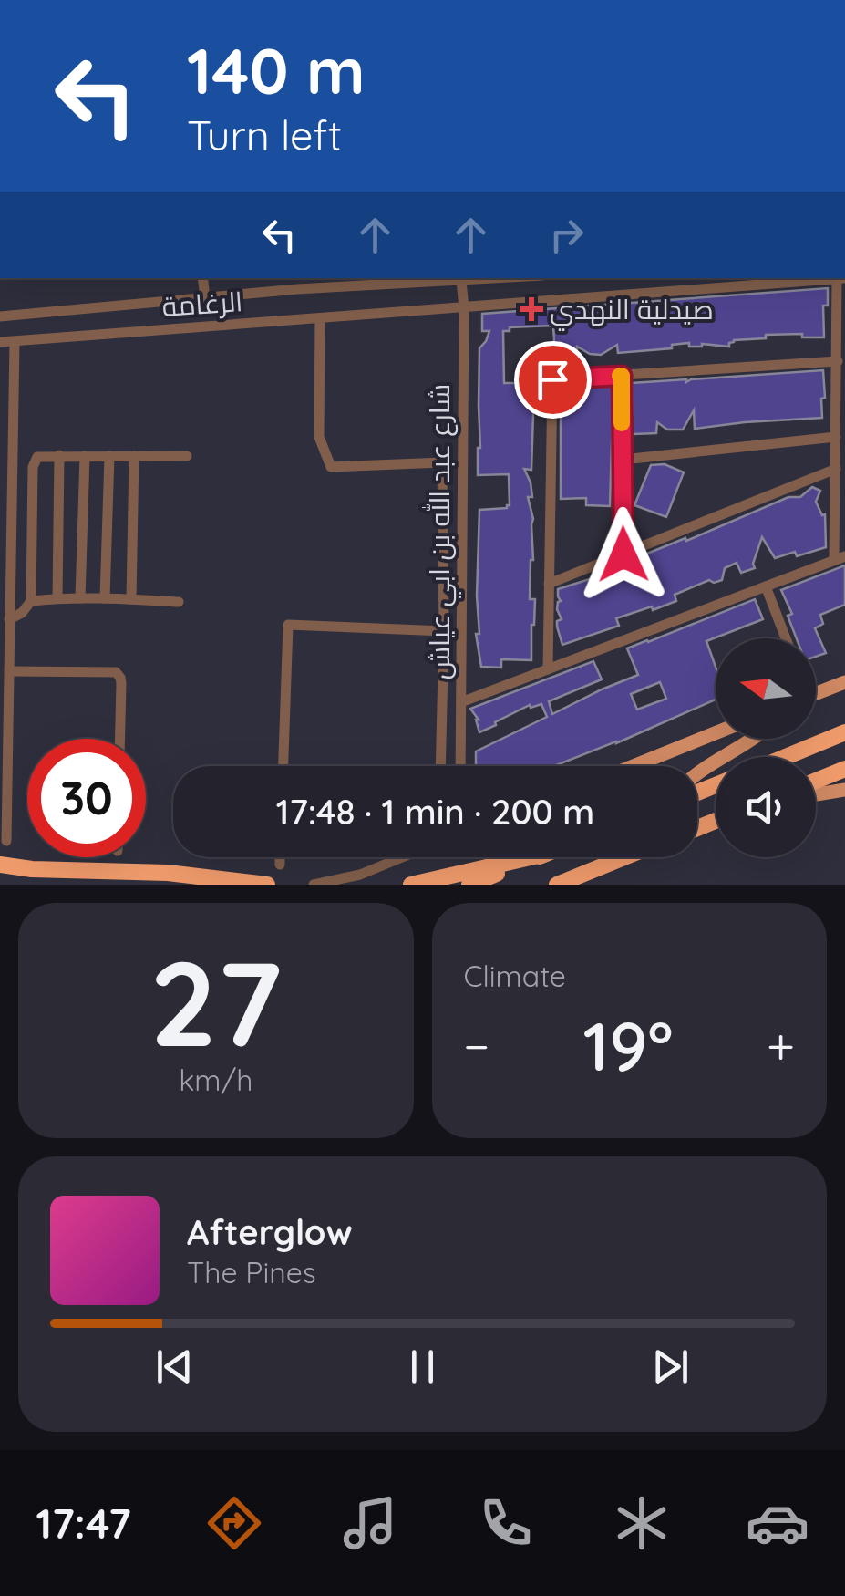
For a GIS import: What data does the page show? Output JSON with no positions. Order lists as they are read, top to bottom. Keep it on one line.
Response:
{"streets":{"street":["الرغامة","شارع عبد الله بن ابي عياش"]},"crossings":[["الرغامة","شارع عبد الله بن ابي عياش"]],"places":{"health":["صيدلية النهدي"]},"north":"left","page":{"turn":["140 m","Turn left"],"limit":"30","trip":"17:48 · 1 min · 200 m","tile":[["27","km/h"],"Climate"],"heat":["−","19°","+"],"song":["Afterglow","The Pines"],"tabs":"17:47"}}
